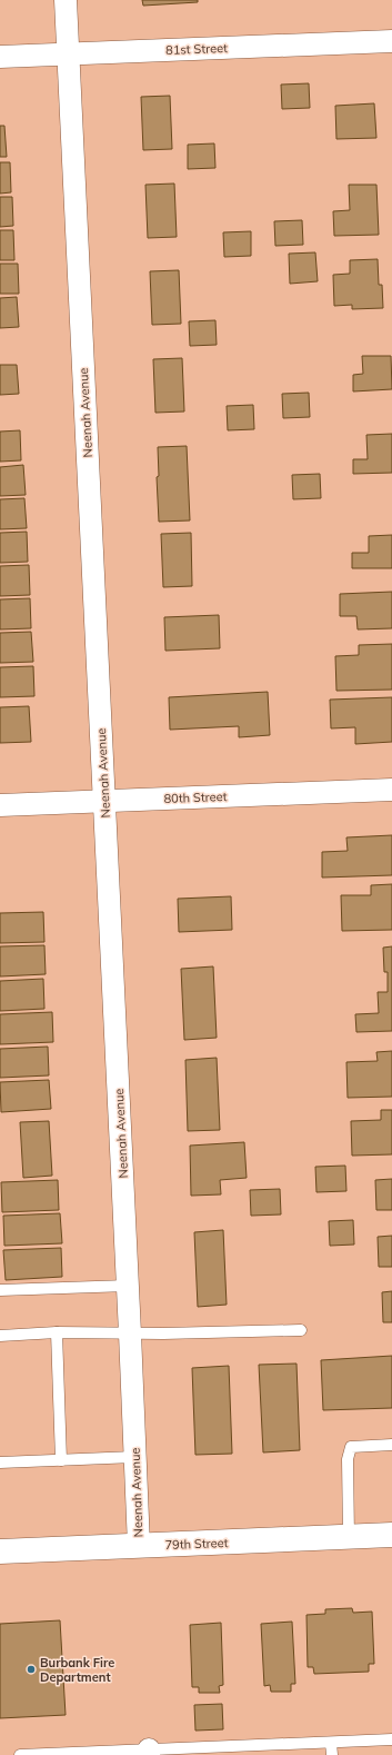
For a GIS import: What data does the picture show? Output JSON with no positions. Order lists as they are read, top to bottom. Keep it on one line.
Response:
{"streets":{"main road":["79th Street"],"street":["81st Street","Neenah Avenue","80th Street"]},"crossings":[["81st Street","Neenah Avenue"],["Neenah Avenue","80th Street"],["Neenah Avenue","79th Street"]],"places":["Burbank Fire Department"]}
